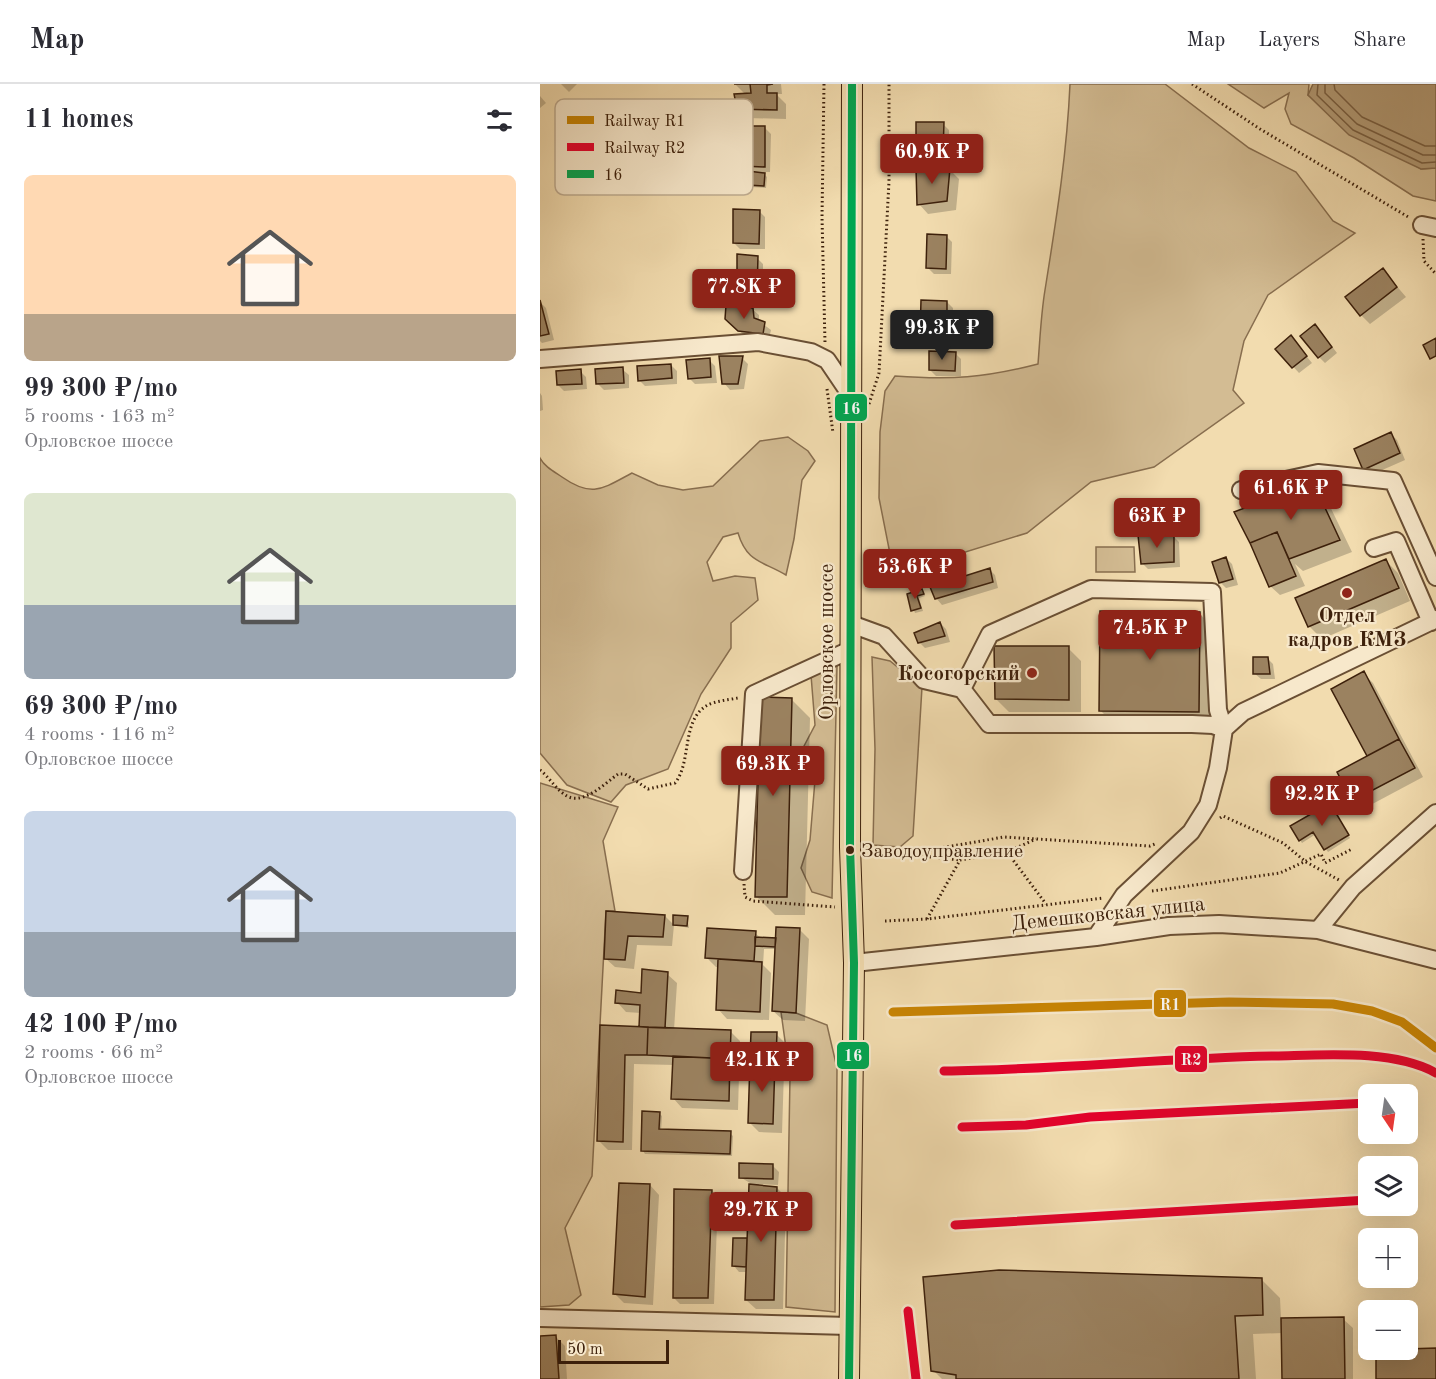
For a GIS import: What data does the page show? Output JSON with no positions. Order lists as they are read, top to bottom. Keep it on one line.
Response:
{"streets":{"main road":["Орловское шоссе"],"street":["Демешковская улица"]},"crossings":[["Орловское шоссе","Демешковская улица"]],"places":["Отдел кадров КМЗ","Косогорский","Заводоуправление"],"lines":["transit line 16","rail line R1","rail line R2"],"legend":["Railway R1","Railway R2","16"],"scale_bar":"50 m","north":"bottom","page":{"header":"Map","nav":["Map","Layers","Share"],"heading":"11 homes","price":["60.9K ₽","77.8K ₽","99.3K ₽","61.6K ₽","63K ₽","53.6K ₽","74.5K ₽","69.3K ₽","92.2K ₽","42.1K ₽","29.7K ₽"],"list":[{"name":"99 300 ₽/mo","note":"5 rooms · 163 m² · Орловское шоссе"},{"name":"69 300 ₽/mo","note":"4 rooms · 116 m² · Орловское шоссе"},{"name":"42 100 ₽/mo","note":"2 rooms · 66 m² · Орловское шоссе"}],"map_buttons":["+","−"],"scale":"50 m"}}
